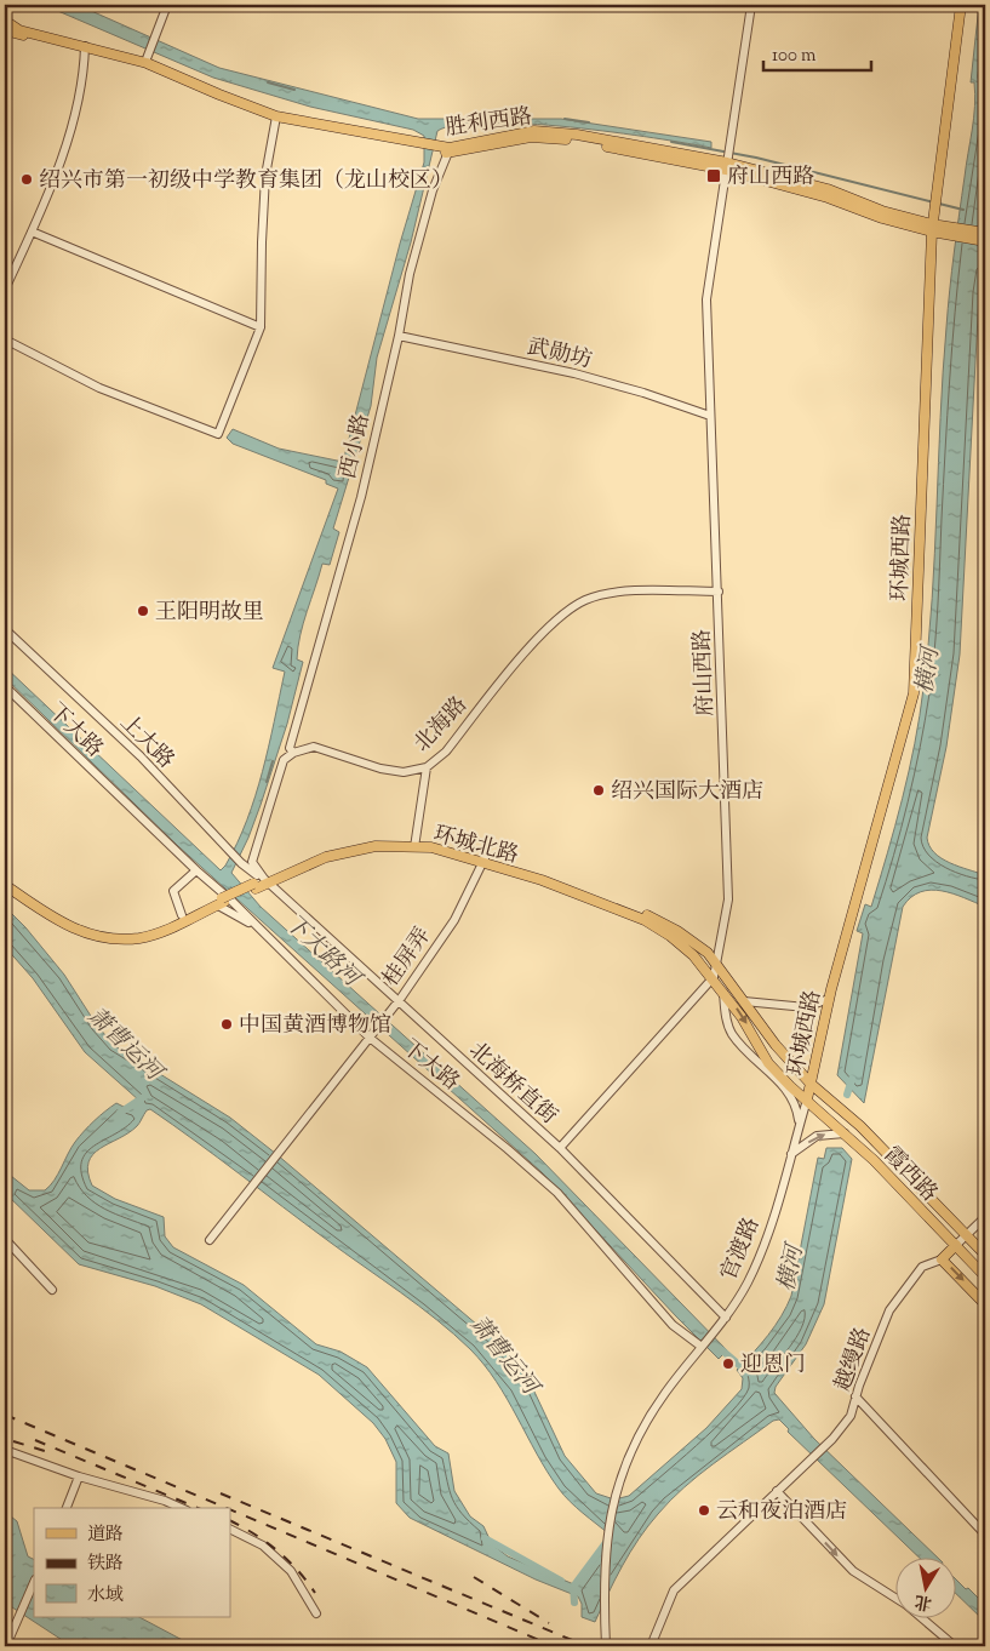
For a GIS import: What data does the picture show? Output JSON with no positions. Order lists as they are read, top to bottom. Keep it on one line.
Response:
{"streets":{"main road":["胜利西路","环城西路","环城北路","霞西路"],"street":["武勋坊","西小路","府山西路","北海路","下大路","上大路","桂屏弄","北海桥直街","官渡路","越缦路"]},"crossings":[["胜利西路","西小路"],["胜利西路","环城西路"],["胜利西路","府山西路"],["武勋坊","西小路"],["武勋坊","府山西路"],["西小路","北海路"],["环城西路","环城北路"],["环城西路","霞西路"],["环城西路","官渡路"],["府山西路","北海路"],["府山西路","环城北路"],["下大路","桂屏弄"],["下大路","官渡路"],["上大路","环城北路"],["上大路","北海桥直街"],["环城北路","桂屏弄"],["环城北路","北海桥直街"],["环城北路","霞西路"],["环城北路","官渡路"],["桂屏弄","北海桥直街"],["北海桥直街","官渡路"],["霞西路","官渡路"]],"water":["横河","下大路河","萧曹运河"],"places":{"transit":["府山西路"],"other":["绍兴市第一初级中学教育集团（龙山校区）","王阳明故里","绍兴国际大酒店","中国黄酒博物馆","迎恩门","云和夜泊酒店"]},"legend":["道路","铁路","水域"],"scale_bar":"100 m","north":"bottom"}
